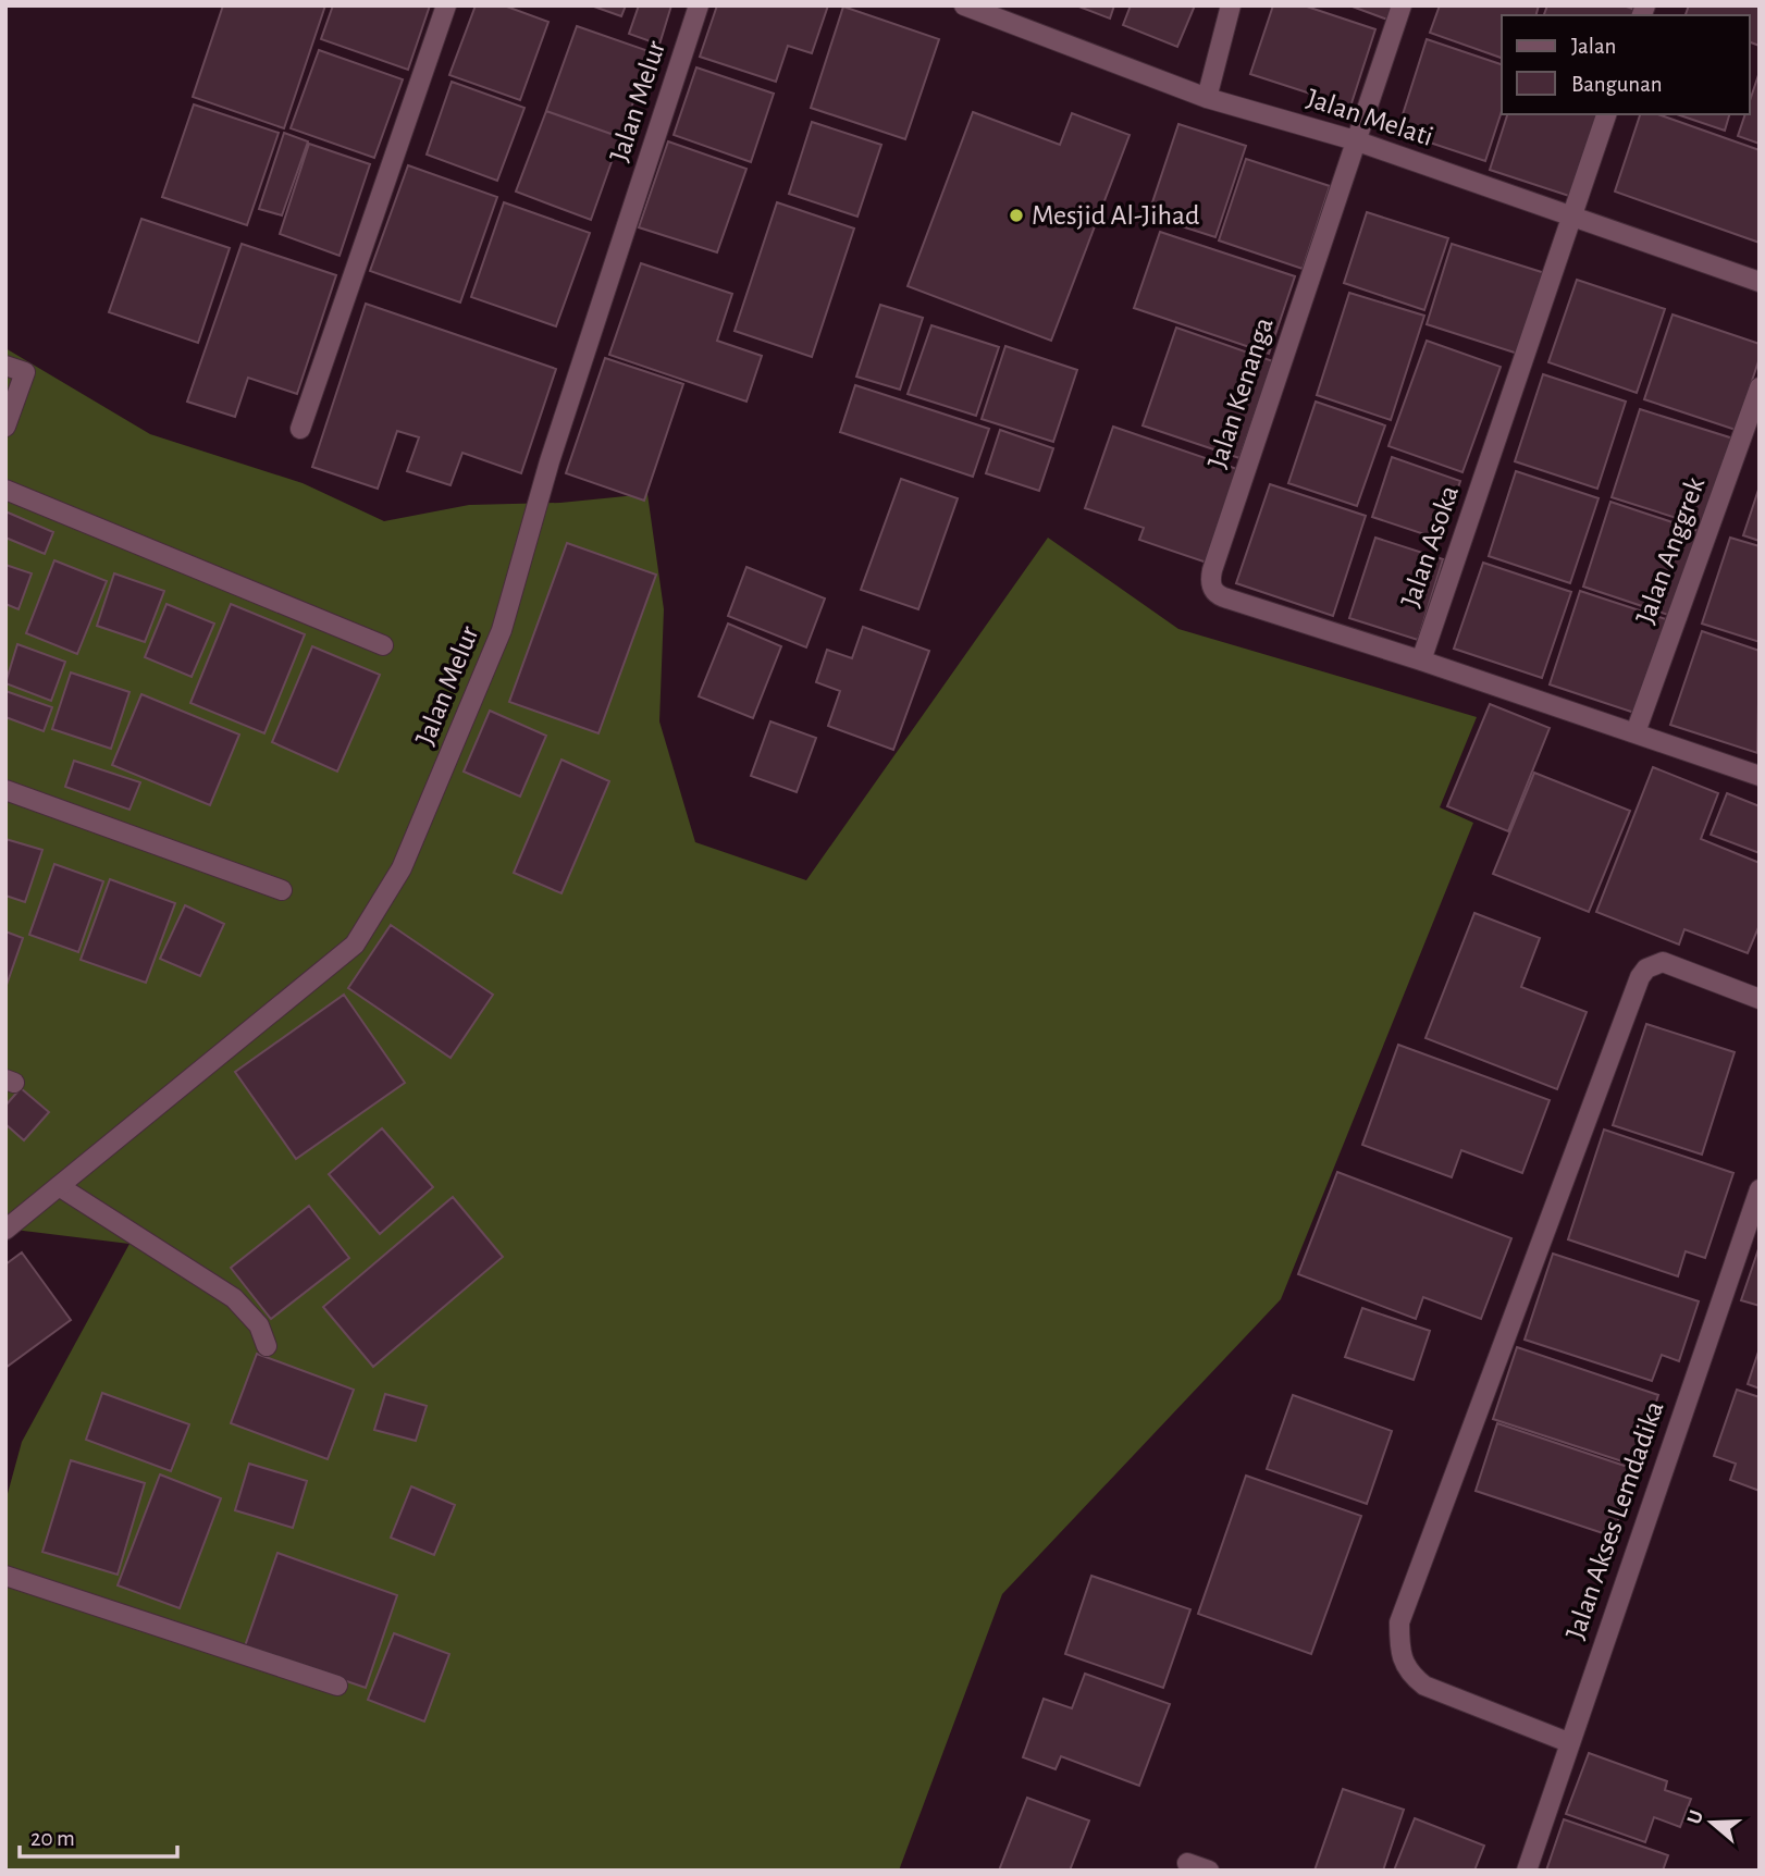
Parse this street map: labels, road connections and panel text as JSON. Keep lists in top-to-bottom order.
{
  "streets": {
    "street": [
      "Jalan Melur",
      "Jalan Melati",
      "Jalan Kenanga",
      "Jalan Asoka",
      "Jalan Anggrek",
      "Jalan Akses Lemdadika"
    ]
  },
  "crossings": [
    ["Jalan Melati", "Jalan Kenanga"],
    ["Jalan Melati", "Jalan Asoka"],
    ["Jalan Kenanga", "Jalan Asoka"]
  ],
  "places": ["Mesjid Al-Jihad"],
  "legend": ["Jalan", "Bangunan"],
  "scale_bar": "20 m",
  "north": "left"
}
